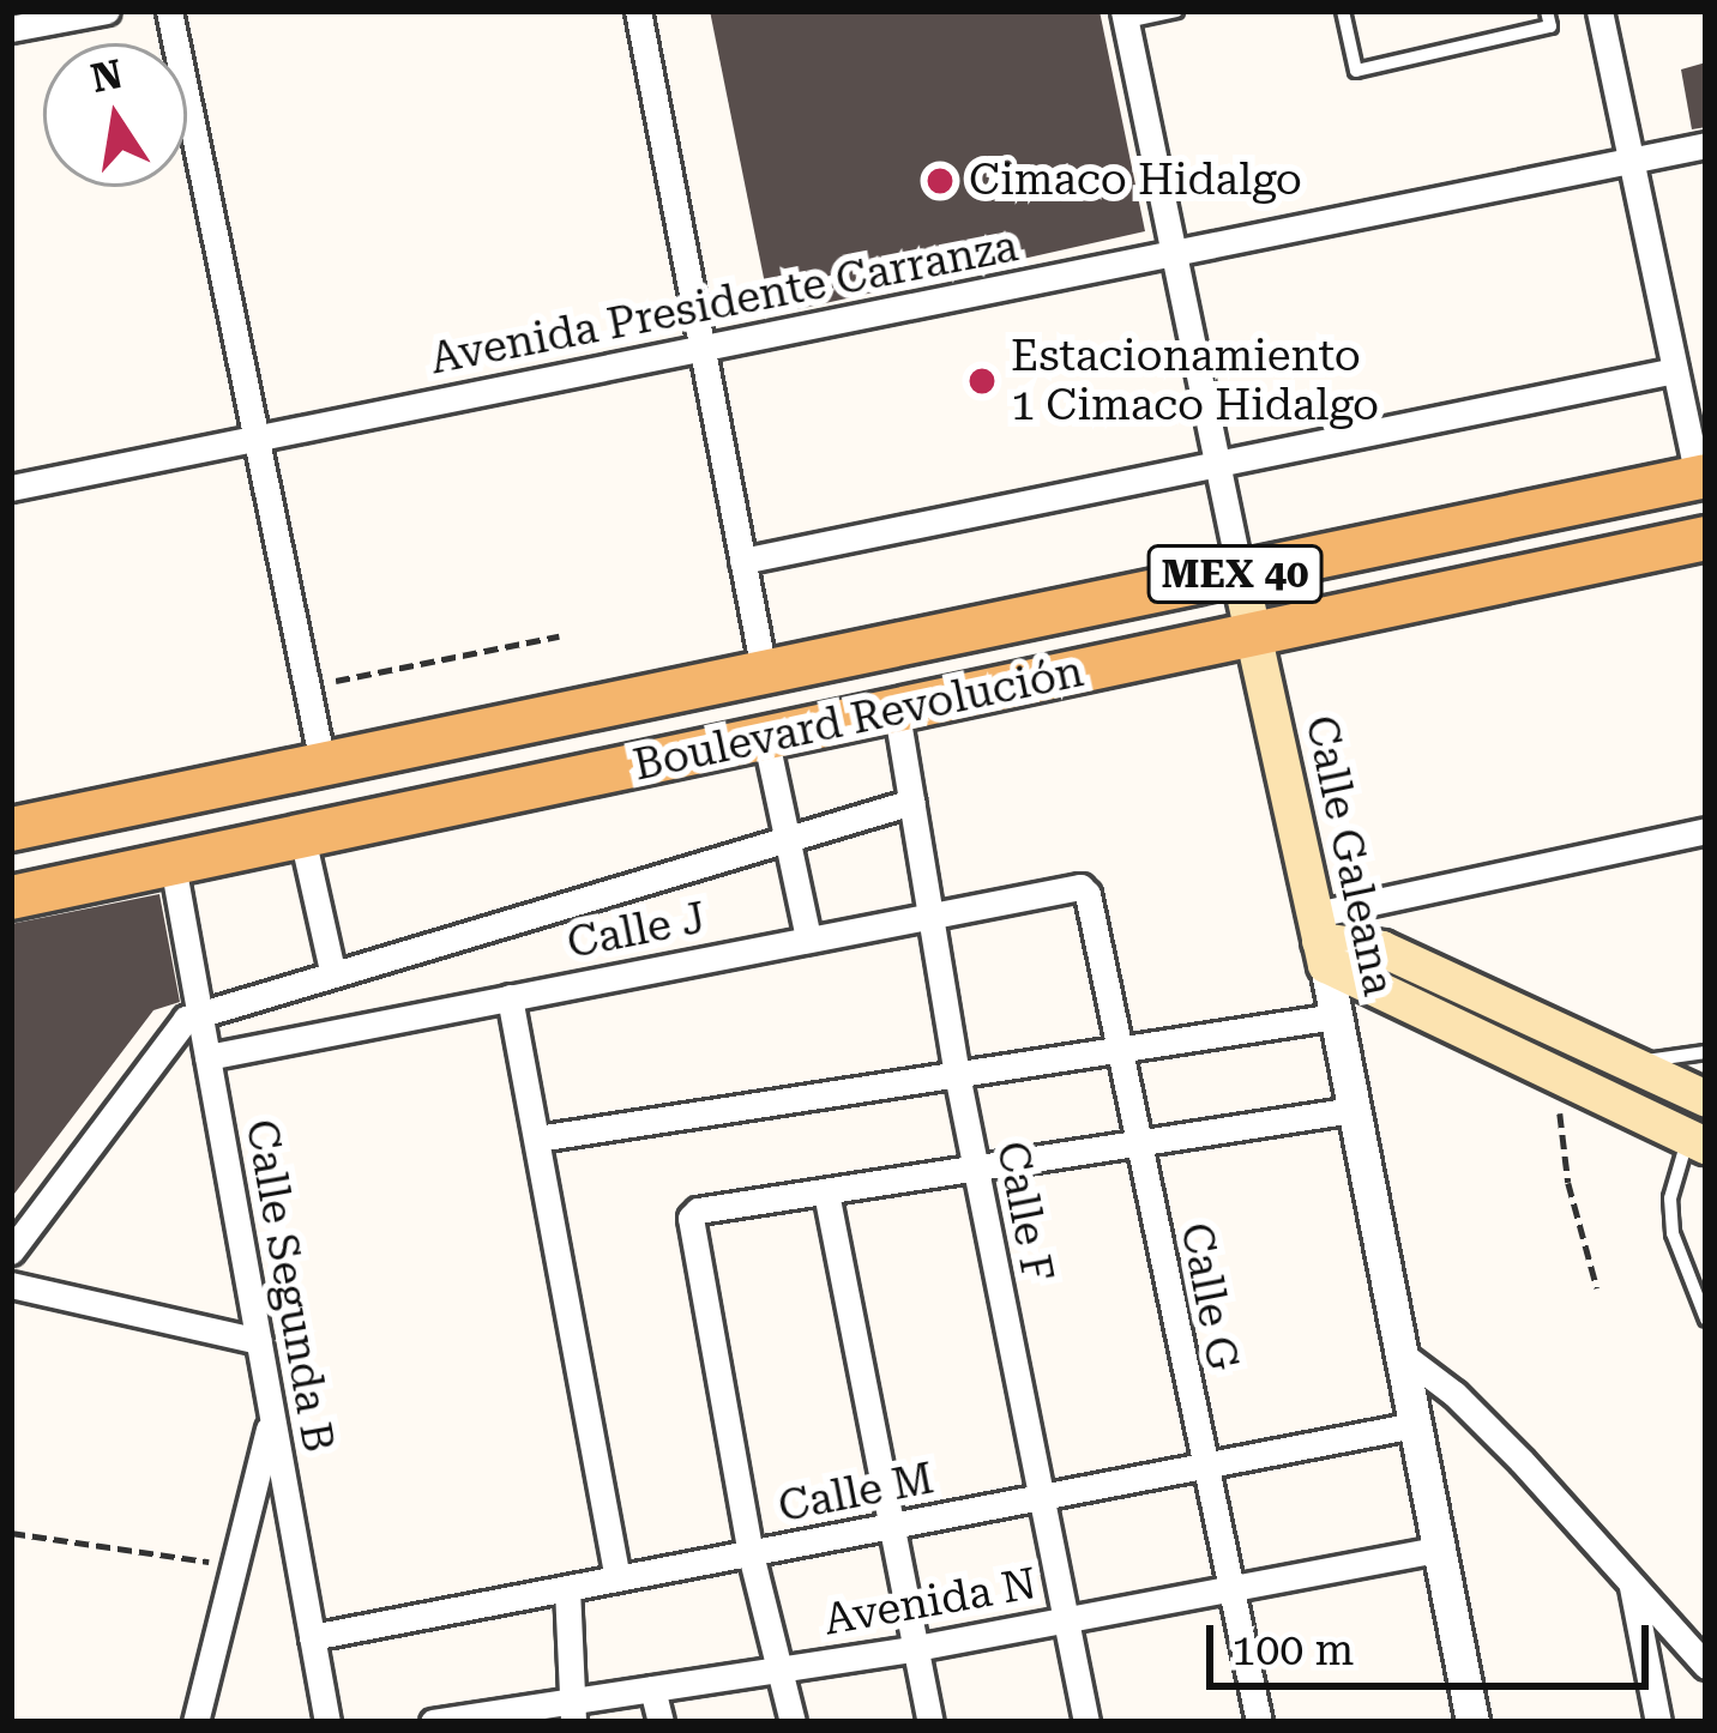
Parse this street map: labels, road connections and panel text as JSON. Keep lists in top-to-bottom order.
{
  "streets": {
    "main road": ["MEX 40", "Boulevard Revolución", "Calle Galeana"],
    "street": [
      "Avenida Presidente Carranza",
      "Calle J",
      "Calle F",
      "Calle Segunda B",
      "Calle G",
      "Calle M",
      "Avenida N"
    ]
  },
  "crossings": [
    ["Avenida Presidente Carranza", "Calle Galeana"],
    ["MEX 40", "Calle Galeana"],
    ["Boulevard Revolución", "Calle Galeana"],
    ["Boulevard Revolución", "Calle F"],
    ["Boulevard Revolución", "Calle Segunda B"],
    ["Calle Galeana", "Calle M"],
    ["Calle Galeana", "Avenida N"],
    ["Calle J", "Calle F"],
    ["Calle J", "Calle Segunda B"],
    ["Calle J", "Calle G"],
    ["Calle F", "Calle M"],
    ["Calle F", "Avenida N"],
    ["Calle Segunda B", "Calle M"],
    ["Calle G", "Calle M"],
    ["Calle G", "Avenida N"]
  ],
  "places": ["Cimaco Hidalgo", "Estacionamiento 1 Cimaco Hidalgo"],
  "scale_bar": "100 m",
  "north": "top"
}
